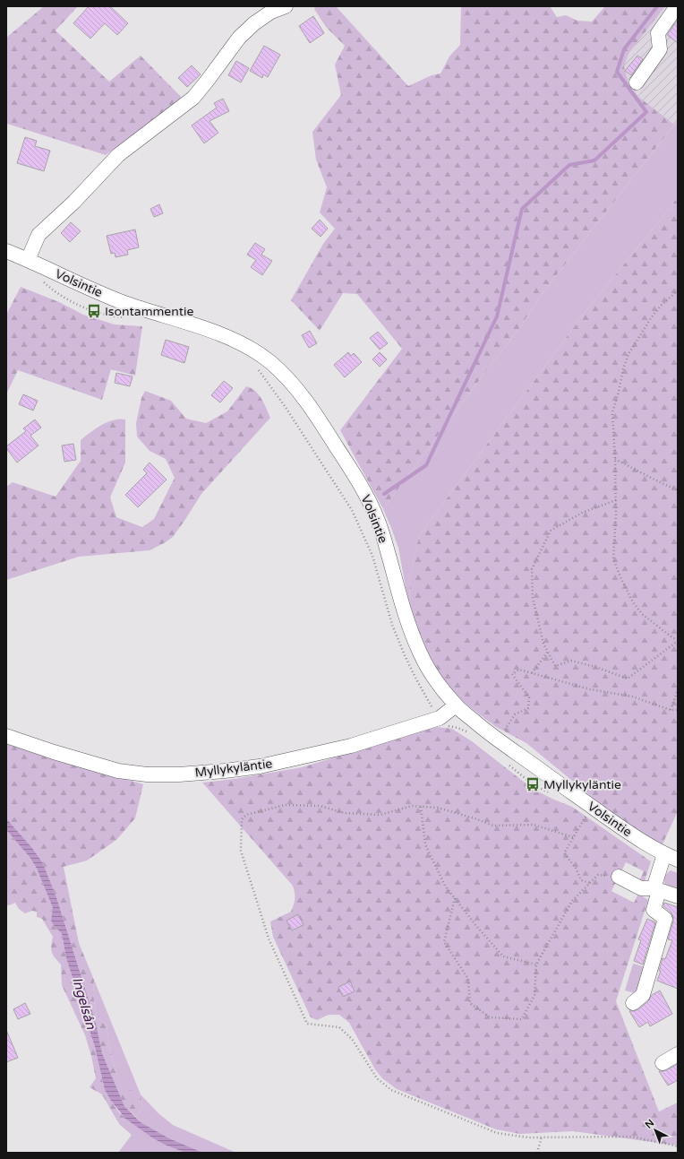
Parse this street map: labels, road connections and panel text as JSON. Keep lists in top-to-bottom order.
{
  "streets": {
    "street": ["Volsintie", "Myllykyläntie"]
  },
  "crossings": [
    ["Volsintie", "Myllykyläntie"]
  ],
  "water": ["Ingelsån"],
  "places": {
    "bus stop": ["Isontammentie", "Myllykyläntie"]
  },
  "north": "top left"
}
